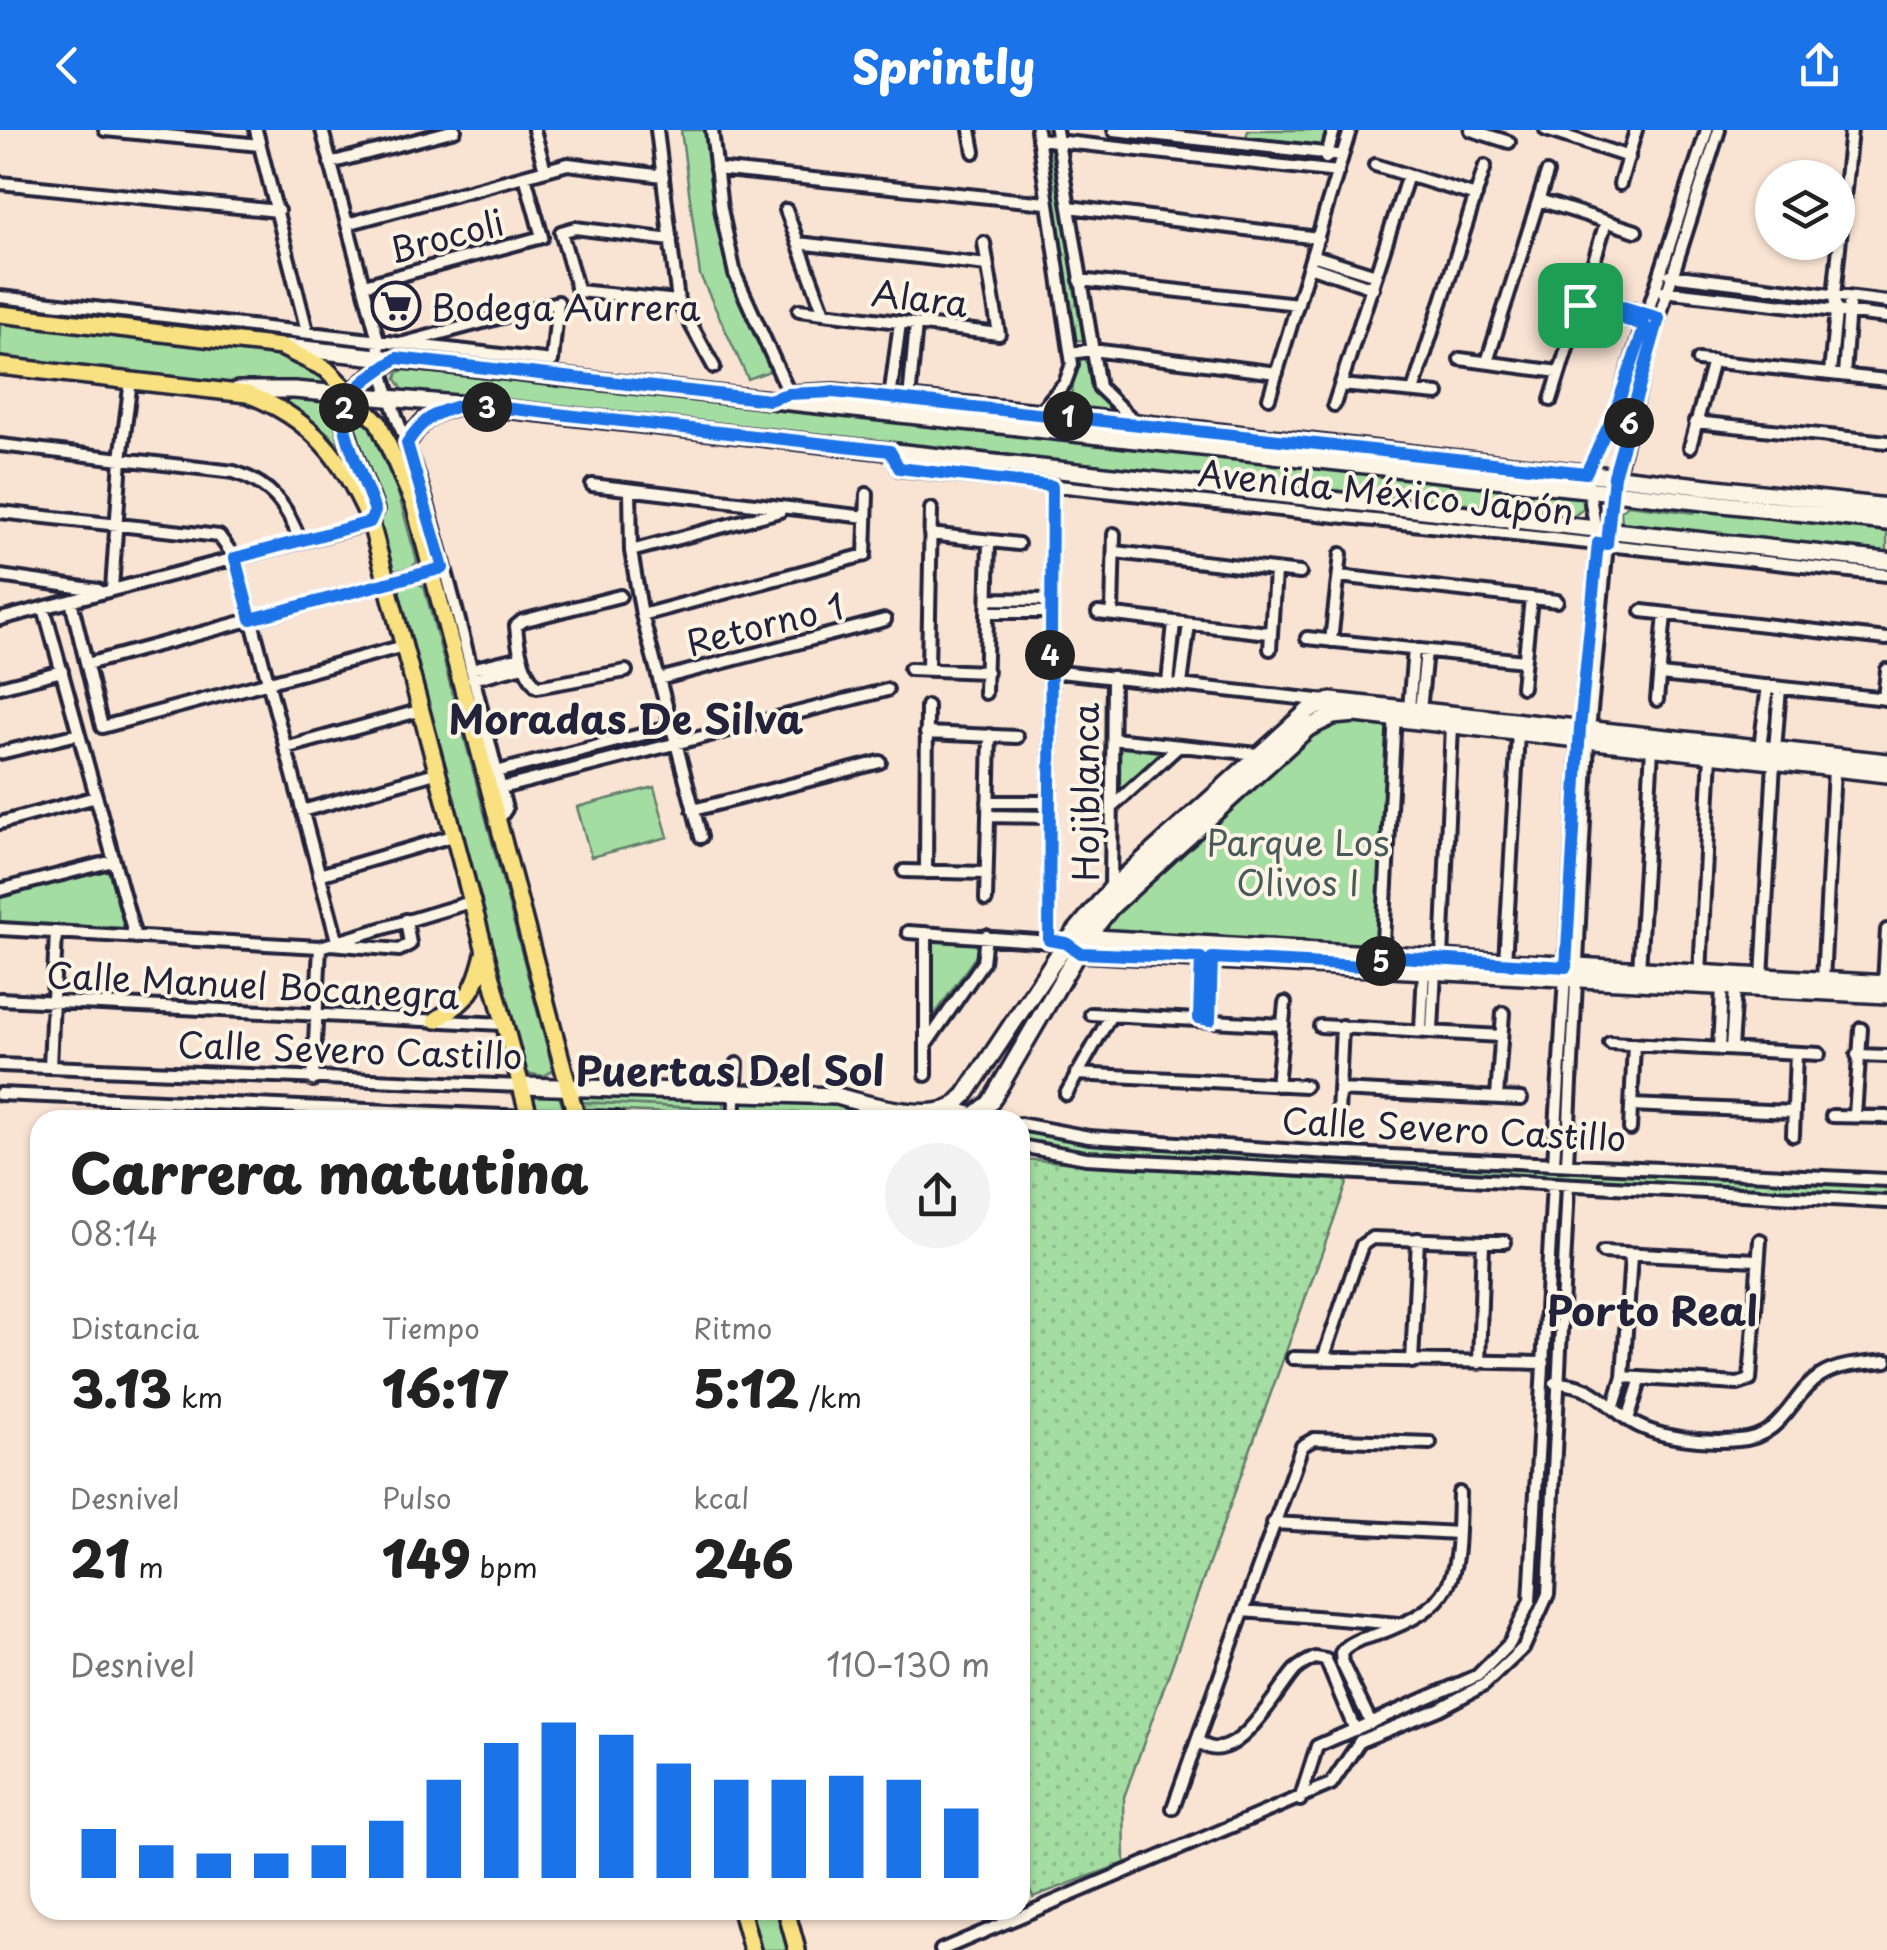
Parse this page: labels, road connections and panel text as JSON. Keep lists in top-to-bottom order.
{
  "streets": {
    "street": [
      "Brocoli",
      "Alara",
      "Avenida México Japón",
      "Retorno 1",
      "Hojiblanca",
      "Calle Manuel Bocanegra",
      "Calle Severo Castillo"
    ]
  },
  "districts": ["Moradas De Silva", "Puertas Del Sol", "Porto Real"],
  "parks": ["Parque Los Olivos I"],
  "places": {
    "supermarket": ["Bodega Aurrera"]
  },
  "page": {
    "header": "Sprintly",
    "pins": [
      "3",
      "2",
      "1",
      "6",
      "4",
      "5"
    ],
    "heading": ["Carrera matutina", "08:14"],
    "stats": [
      ["Distancia", "3.13 km"],
      ["Tiempo", "16:17"],
      ["Ritmo", "5:12 /km"],
      ["Desnivel", "21 m"],
      ["Pulso", "149 bpm"],
      ["kcal", "246"]
    ],
    "chart": ["Desnivel", "110–130 m"]
  }
}
